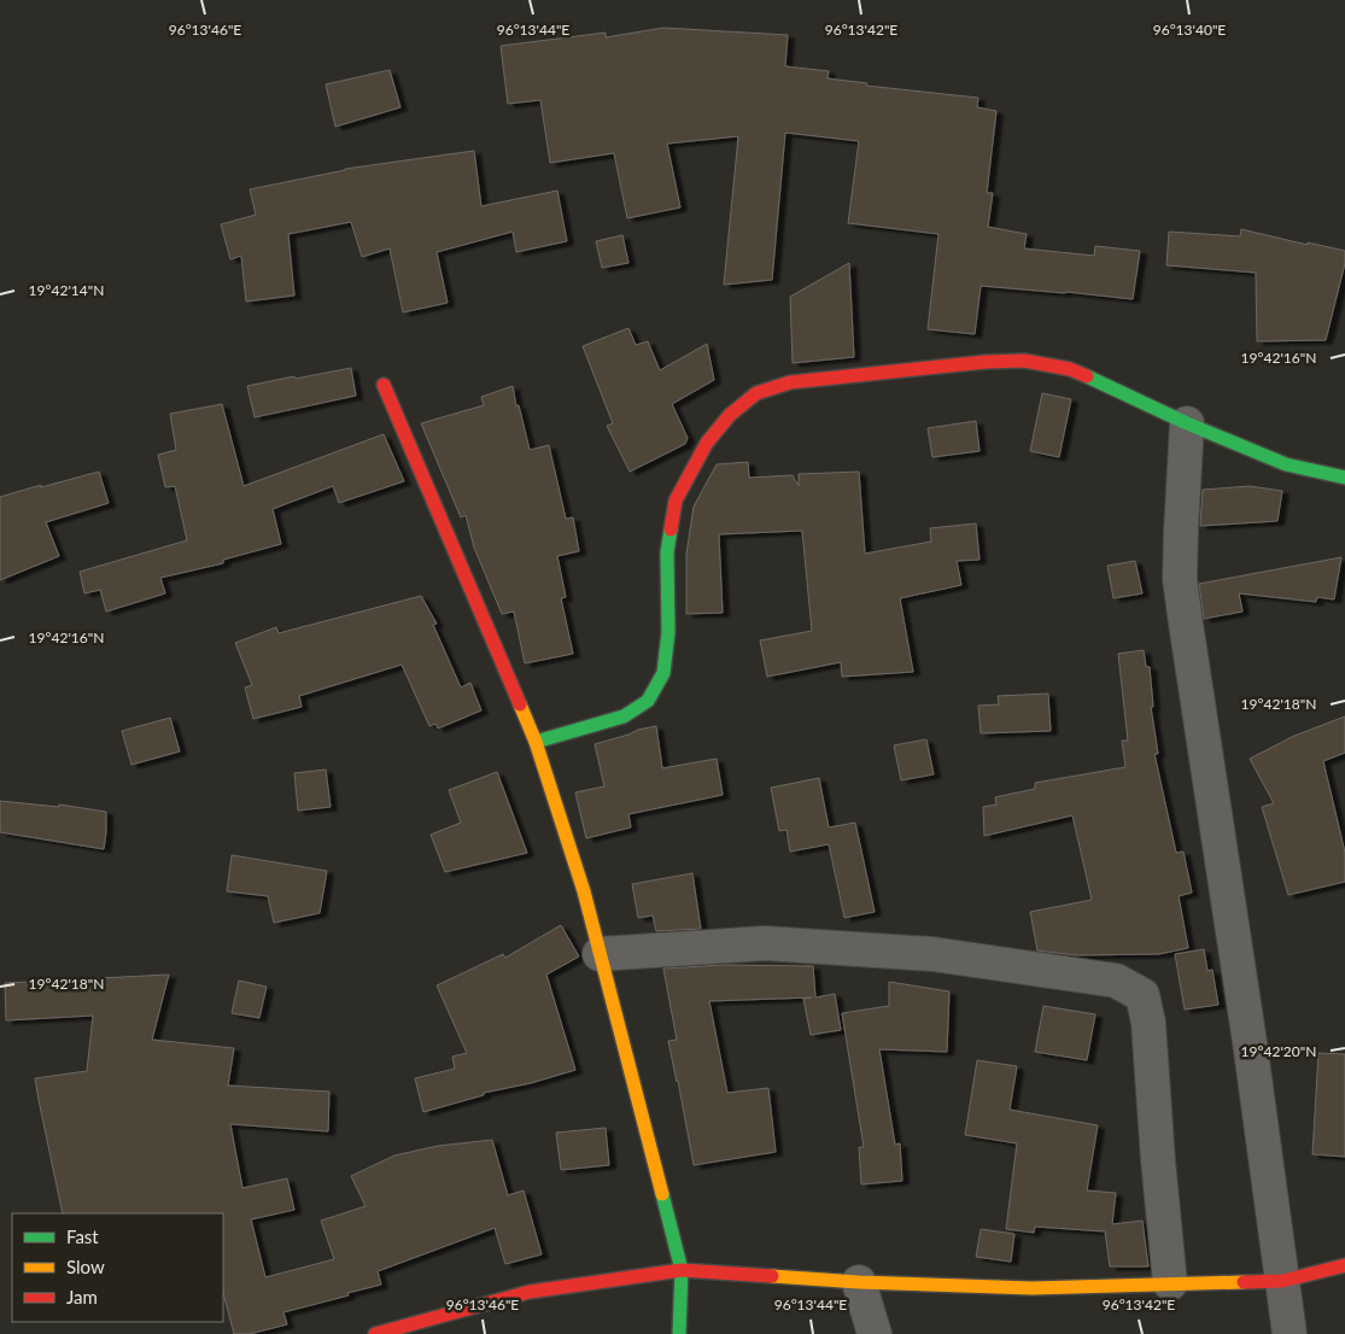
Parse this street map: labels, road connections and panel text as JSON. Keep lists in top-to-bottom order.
{
  "legend": ["Fast", "Slow", "Jam"],
  "coordinates": [
    "96°13'46\"E",
    "96°13'44\"E",
    "96°13'42\"E",
    "96°13'40\"E",
    "19°42'14\"N",
    "19°42'16\"N",
    "19°42'18\"N",
    "19°42'20\"N"
  ]
}
